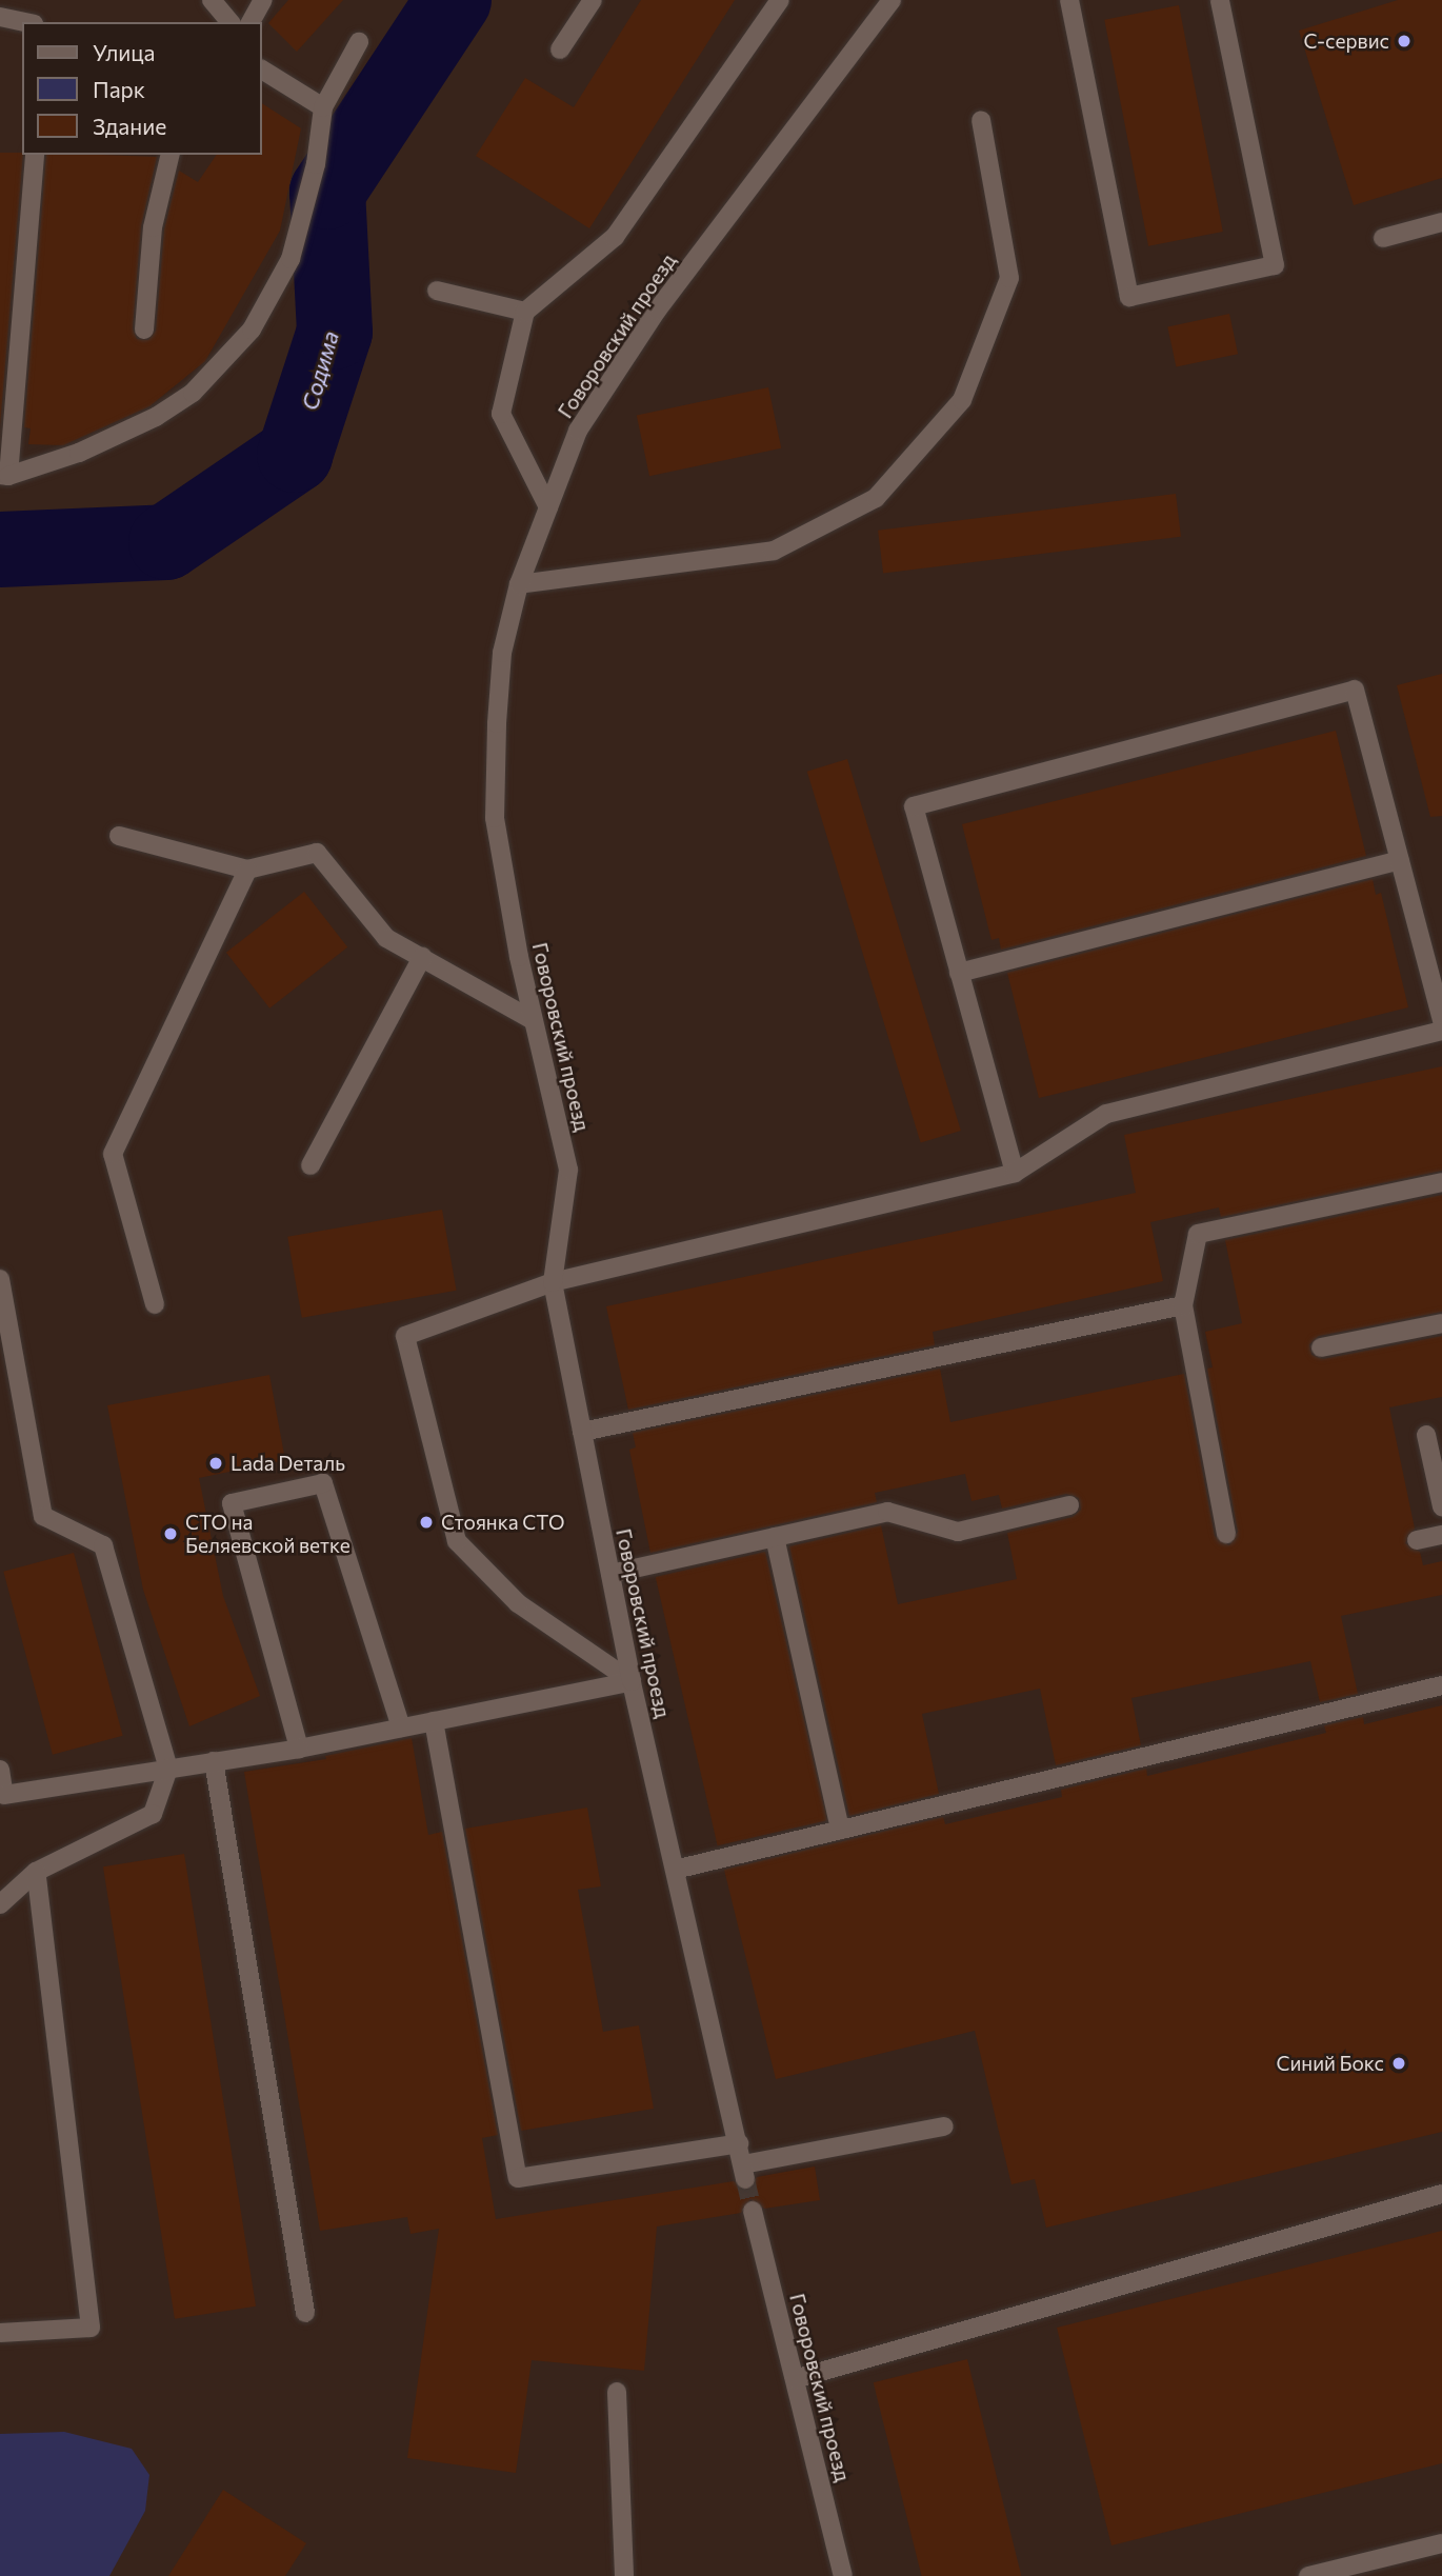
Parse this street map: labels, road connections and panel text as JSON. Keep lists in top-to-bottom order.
{
  "streets": {
    "street": ["Говоровский проезд"]
  },
  "water": ["Содима"],
  "places": [
    "С-сервис",
    "Lada Dеталь",
    "Стоянка СТО",
    "СТО на Беляевской ветке",
    "Синий Бокс"
  ],
  "legend": ["Улица", "Парк", "Здание"]
}
